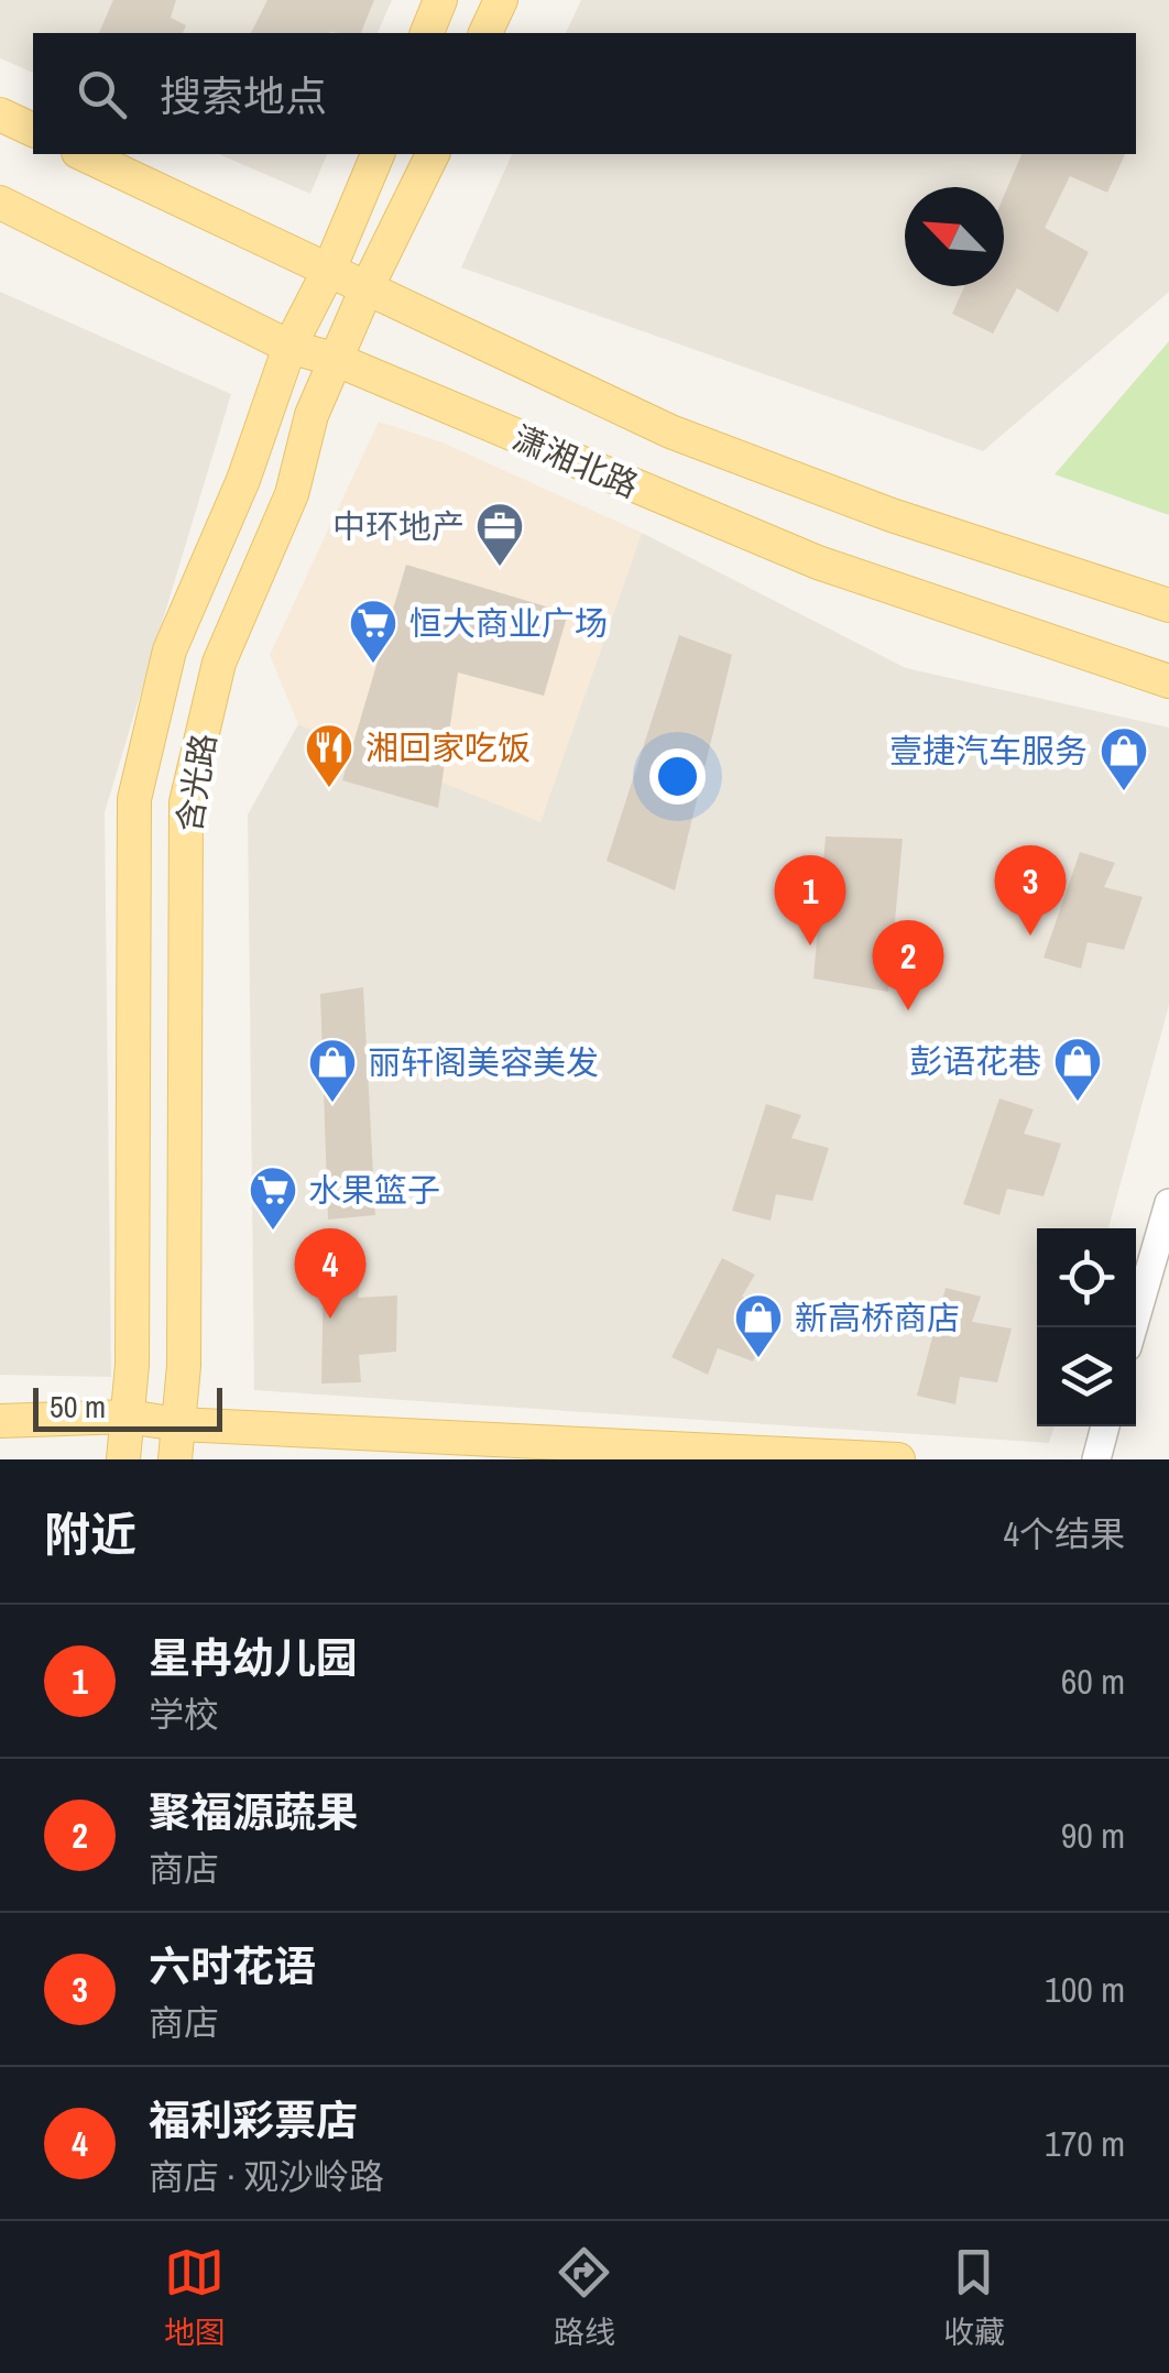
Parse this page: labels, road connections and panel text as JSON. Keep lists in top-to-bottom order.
{
  "streets": {
    "main road": ["潇湘北路", "含光路"]
  },
  "crossings": [
    ["潇湘北路", "含光路"]
  ],
  "places": {
    "office": ["中环地产"],
    "supermarket": ["恒大商业广场", "水果篮子"],
    "restaurant": ["湘回家吃饭"],
    "shop": [
      "壹捷汽车服务",
      "彭语花巷",
      "丽轩阁美容美发",
      "新高桥商店"
    ]
  },
  "scale_bar": "50 m",
  "north": "top left",
  "page": {
    "search": "搜索地点",
    "pins": [
      "3",
      "1",
      "2",
      "4"
    ],
    "scale": "50 m",
    "heading": ["附近", "4个结果"],
    "list": [
      {
        "mark": "1",
        "name": "星冉幼儿园",
        "note": "学校",
        "value": "60 m"
      },
      {
        "mark": "2",
        "name": "聚福源蔬果",
        "note": "商店",
        "value": "90 m"
      },
      {
        "mark": "3",
        "name": "六时花语",
        "note": "商店",
        "value": "100 m"
      },
      {
        "mark": "4",
        "name": "福利彩票店",
        "note": "商店 · 观沙岭路",
        "value": "170 m"
      }
    ],
    "nav": ["地图", "路线", "收藏"]
  }
}
